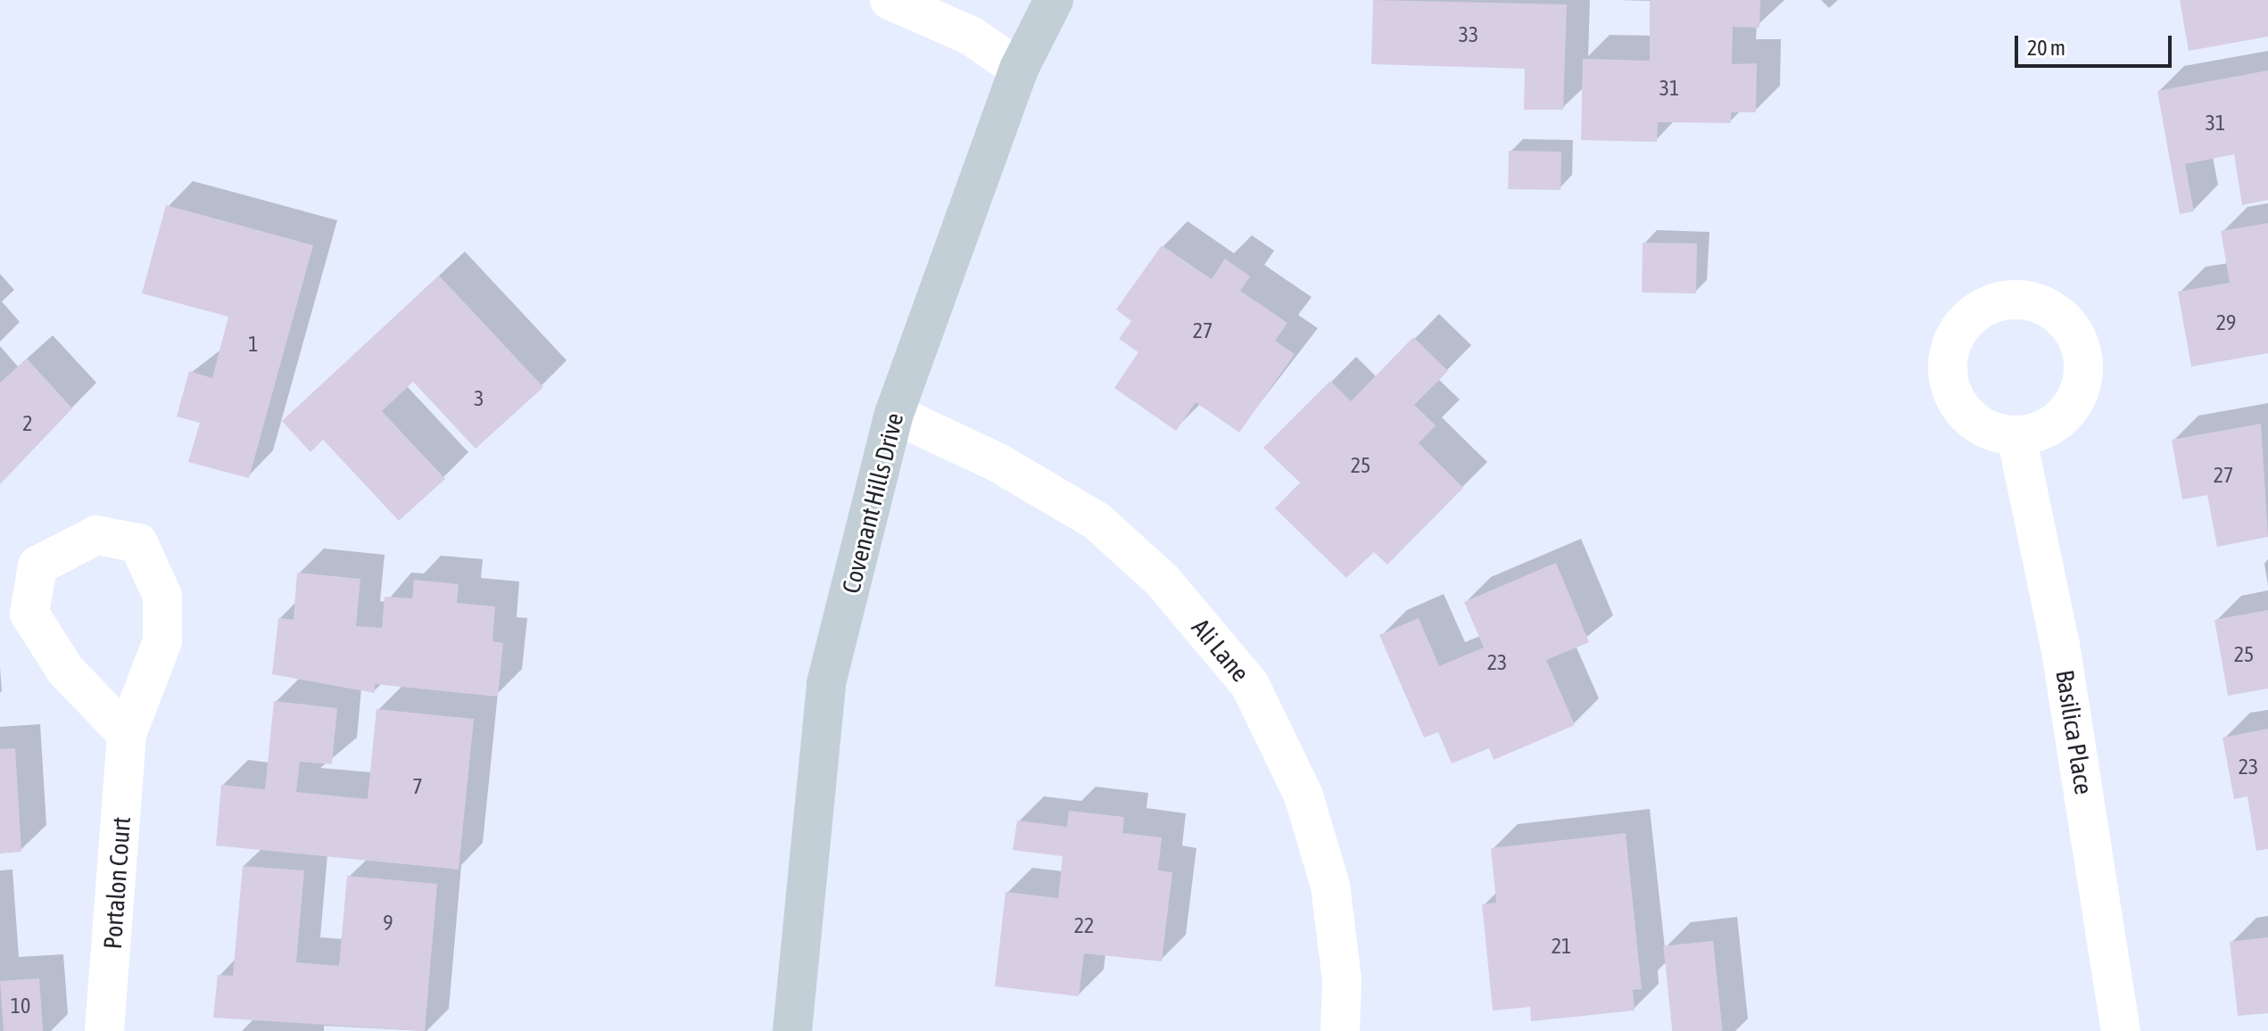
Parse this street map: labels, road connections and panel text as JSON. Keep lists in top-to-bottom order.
{
  "streets": {
    "street": [
      "Covenant Hills Drive",
      "Ali Lane",
      "Basilica Place",
      "Portalon Court"
    ]
  },
  "crossings": [
    ["Covenant Hills Drive", "Ali Lane"]
  ],
  "house_numbers": [
    "33",
    "31",
    "31",
    "29",
    "27",
    "1",
    "3",
    "2",
    "25",
    "27",
    "25",
    "23",
    "23",
    "7",
    "9",
    "22",
    "21",
    "10"
  ],
  "scale_bar": "20 m"
}
